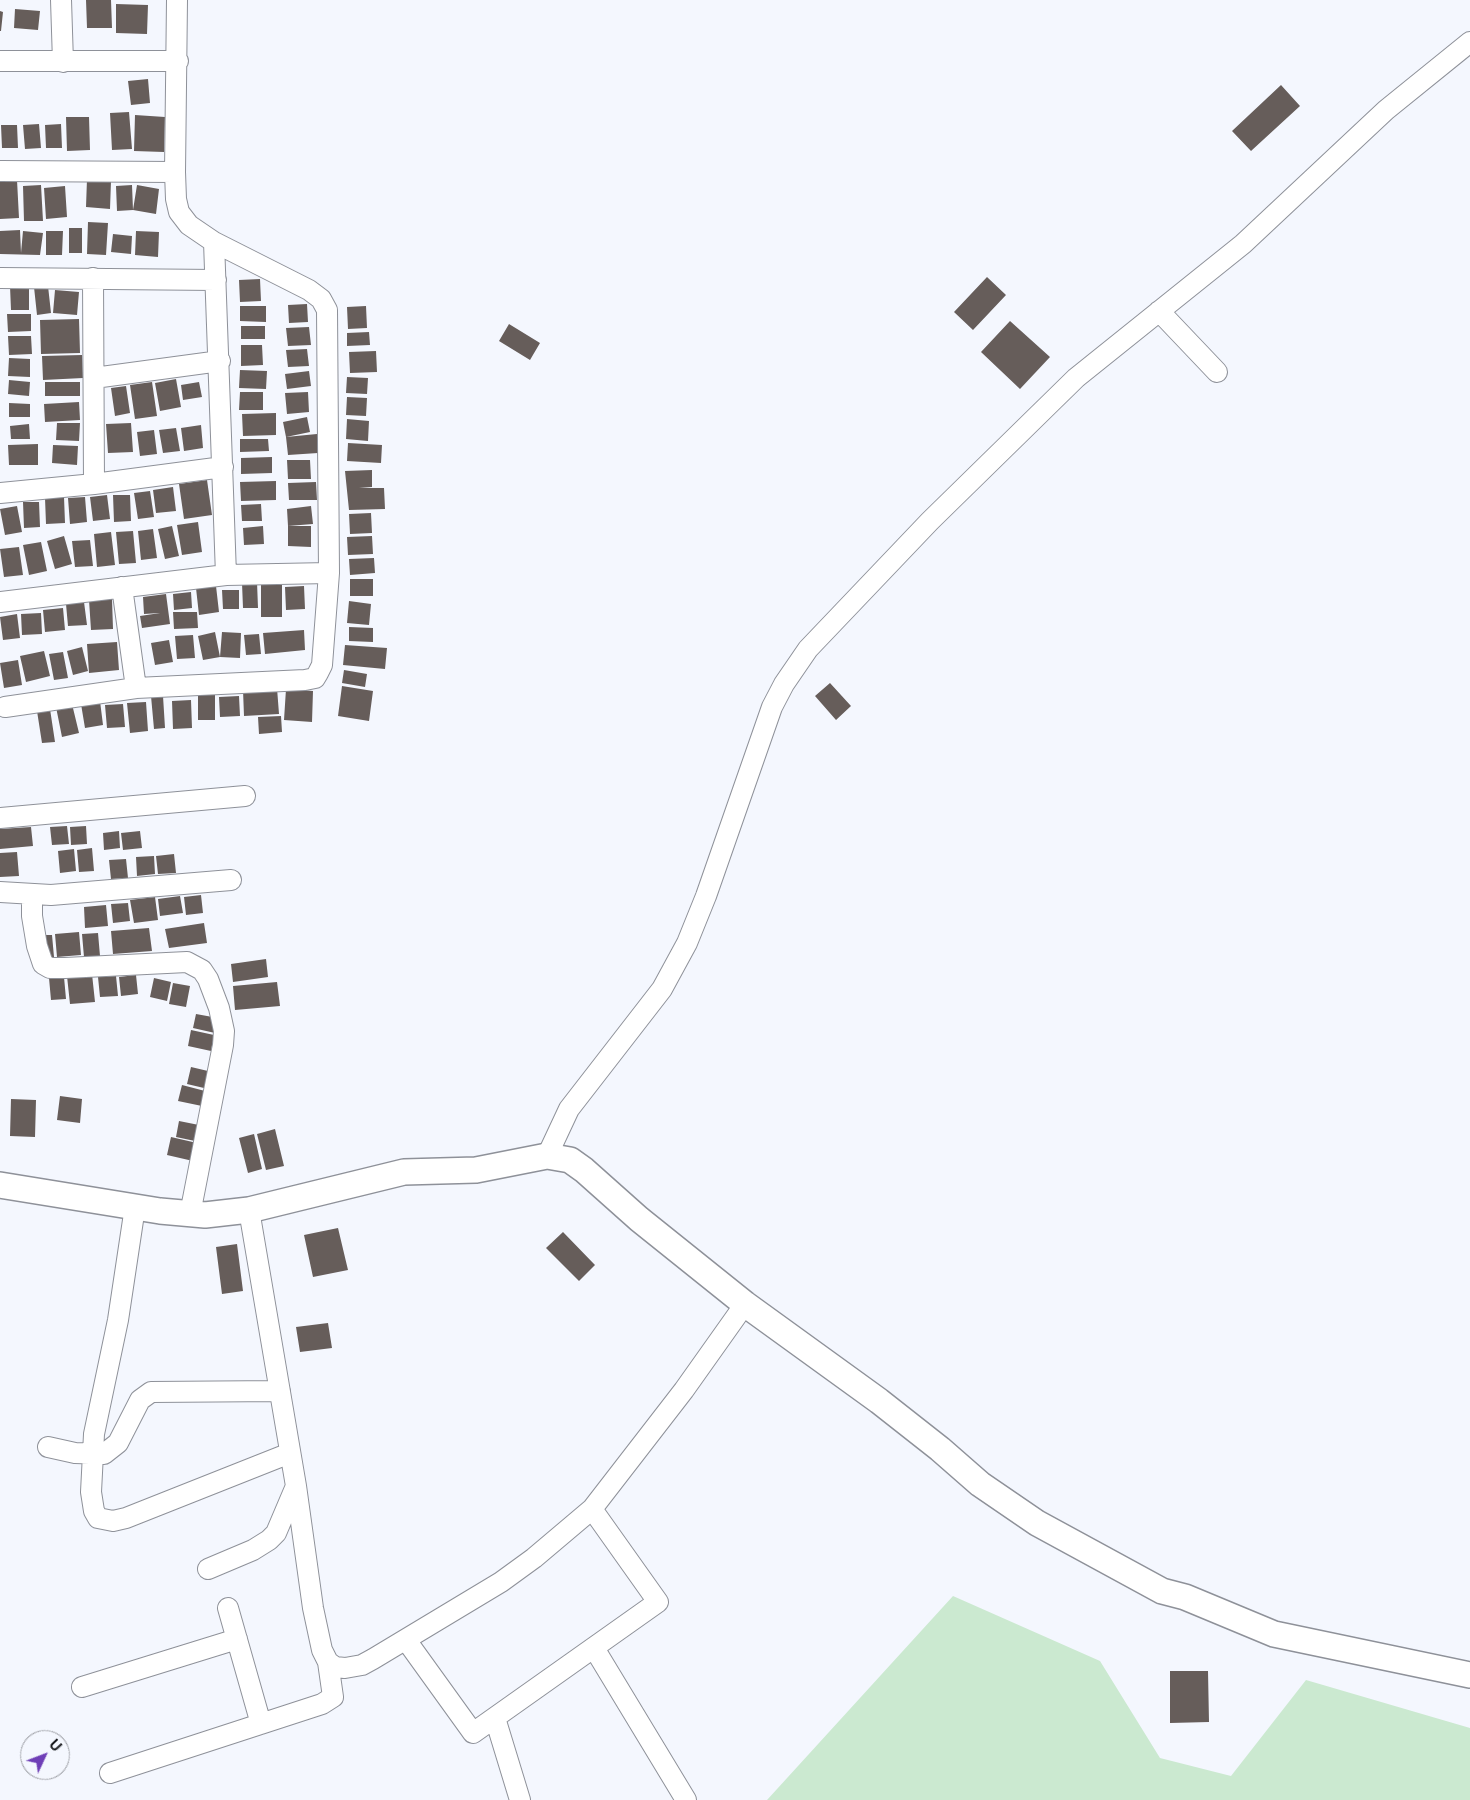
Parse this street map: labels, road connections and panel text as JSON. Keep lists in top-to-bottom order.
{
  "north": "top right"
}
